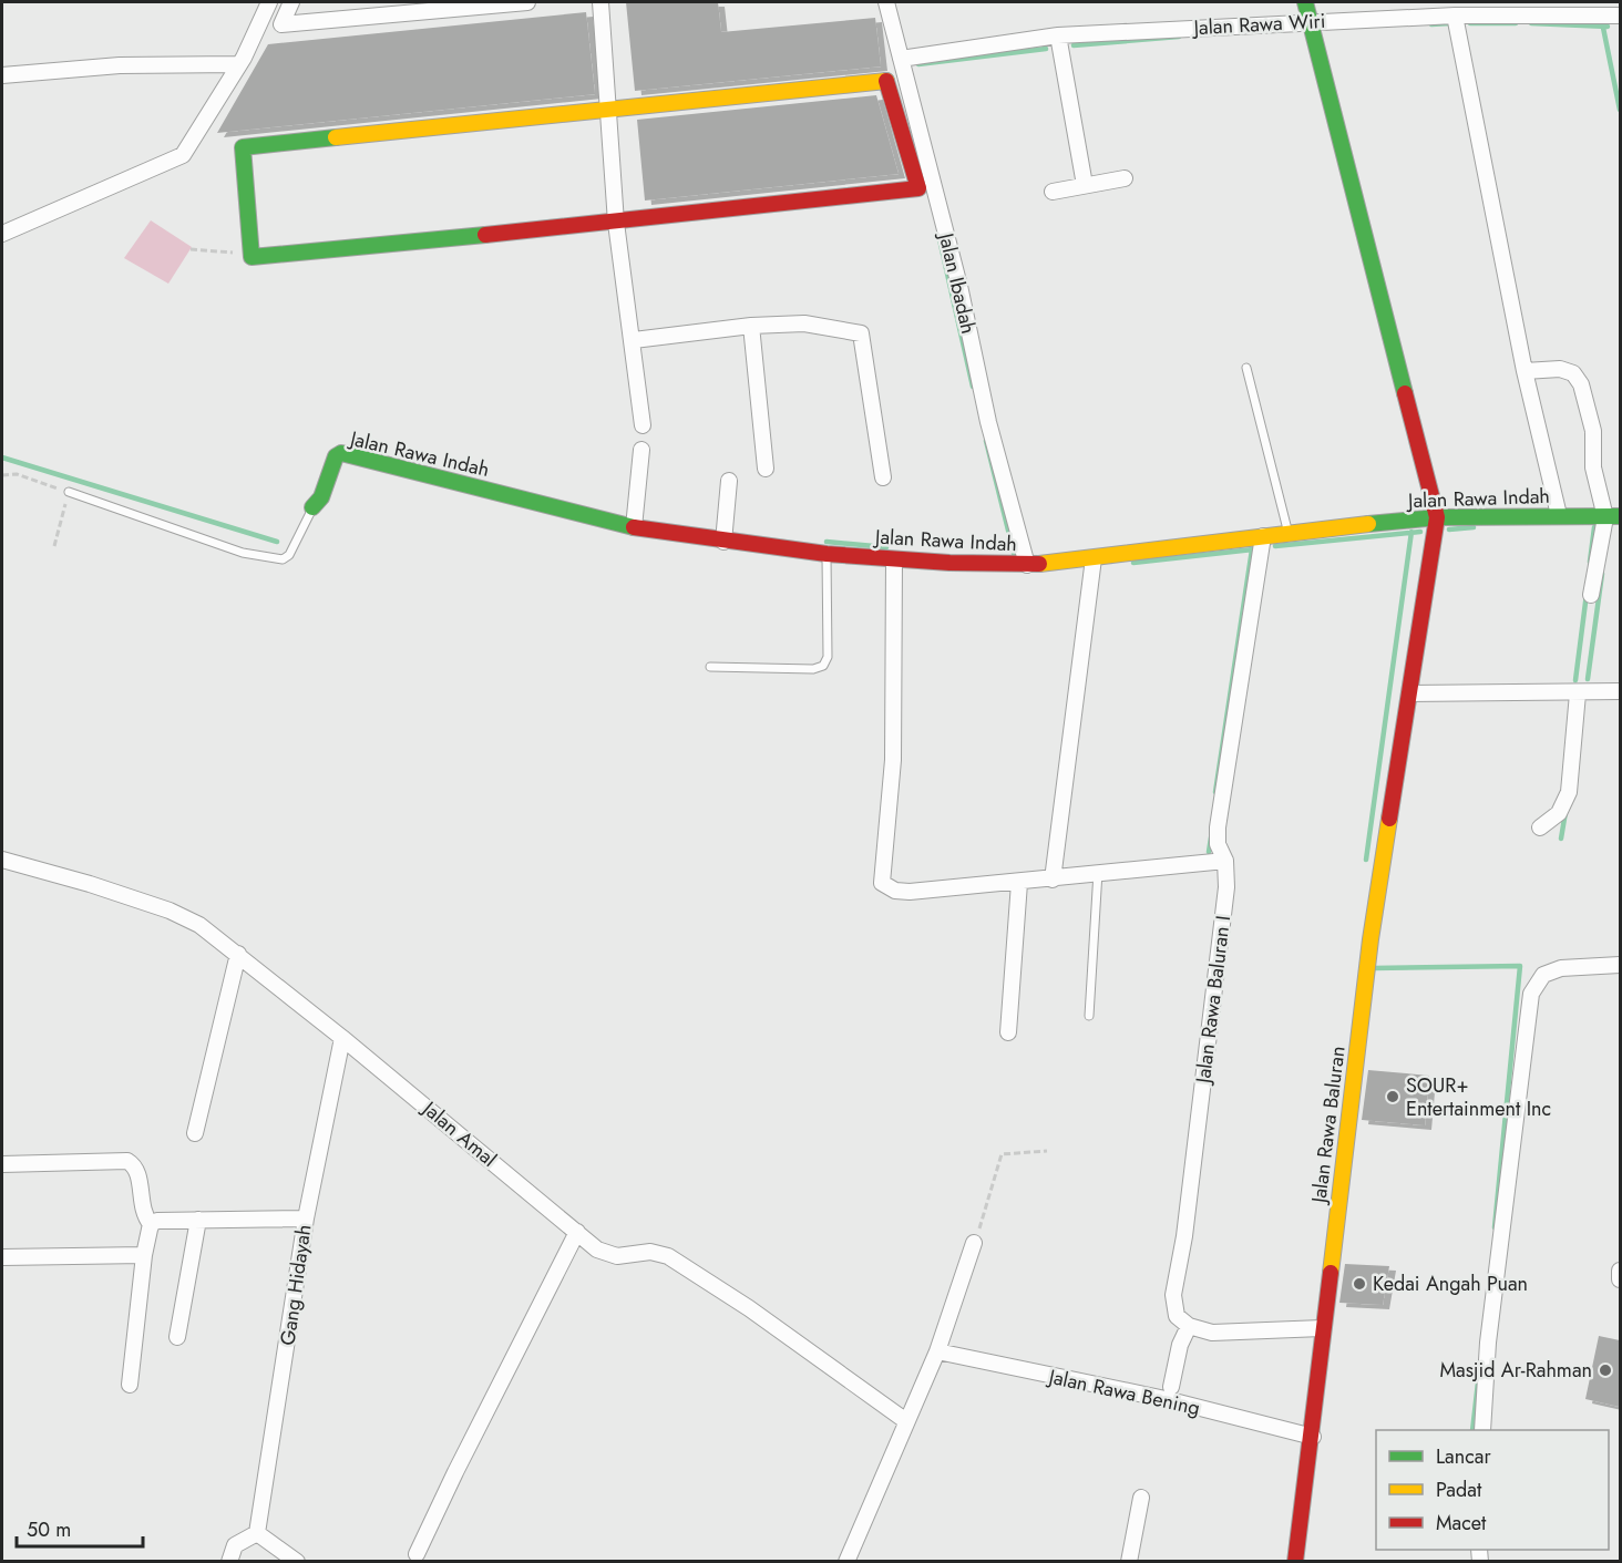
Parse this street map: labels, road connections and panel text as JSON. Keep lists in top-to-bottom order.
{
  "streets": {
    "street": [
      "Jalan Rawa Wiri",
      "Jalan Ibadah",
      "Jalan Rawa Indah",
      "Jalan Rawa Baluran I",
      "Jalan Rawa Baluran",
      "Jalan Amal",
      "Gang Hidayah",
      "Jalan Rawa Bening"
    ]
  },
  "crossings": [
    ["Jalan Rawa Wiri", "Jalan Ibadah"],
    ["Jalan Ibadah", "Jalan Rawa Indah"],
    ["Jalan Rawa Indah", "Jalan Rawa Baluran I"],
    ["Jalan Rawa Indah", "Jalan Rawa Baluran"],
    ["Jalan Rawa Baluran", "Jalan Rawa Bening"],
    ["Jalan Amal", "Gang Hidayah"]
  ],
  "places": ["SOUR+ Entertainment Inc", "Kedai Angah Puan", "Masjid Ar-Rahman"],
  "legend": ["Lancar", "Padat", "Macet"],
  "scale_bar": "50 m"
}
